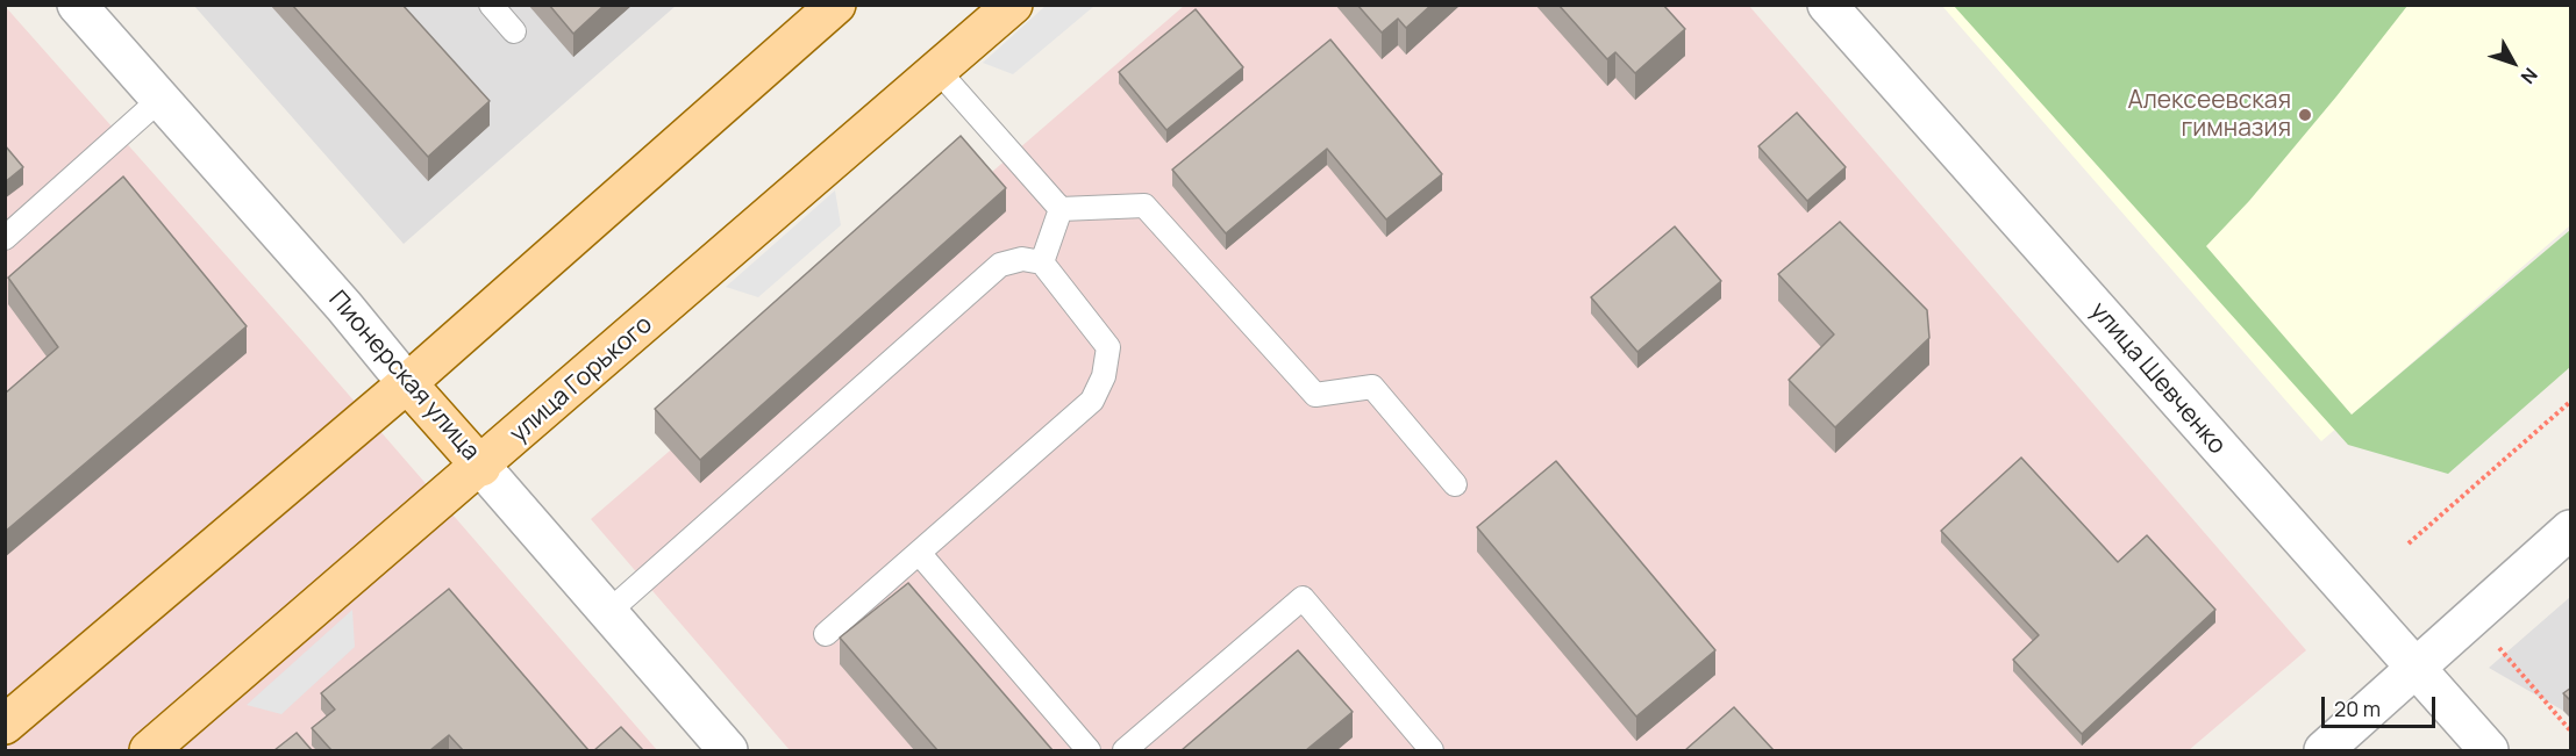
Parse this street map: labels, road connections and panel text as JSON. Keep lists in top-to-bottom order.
{
  "streets": {
    "main road": ["Пионерская улица", "улица Горького"],
    "street": ["улица Шевченко"]
  },
  "crossings": [
    ["Пионерская улица", "улица Горького"]
  ],
  "places": ["Алексеевская гимназия"],
  "scale_bar": "20 m",
  "north": "bottom right"
}
